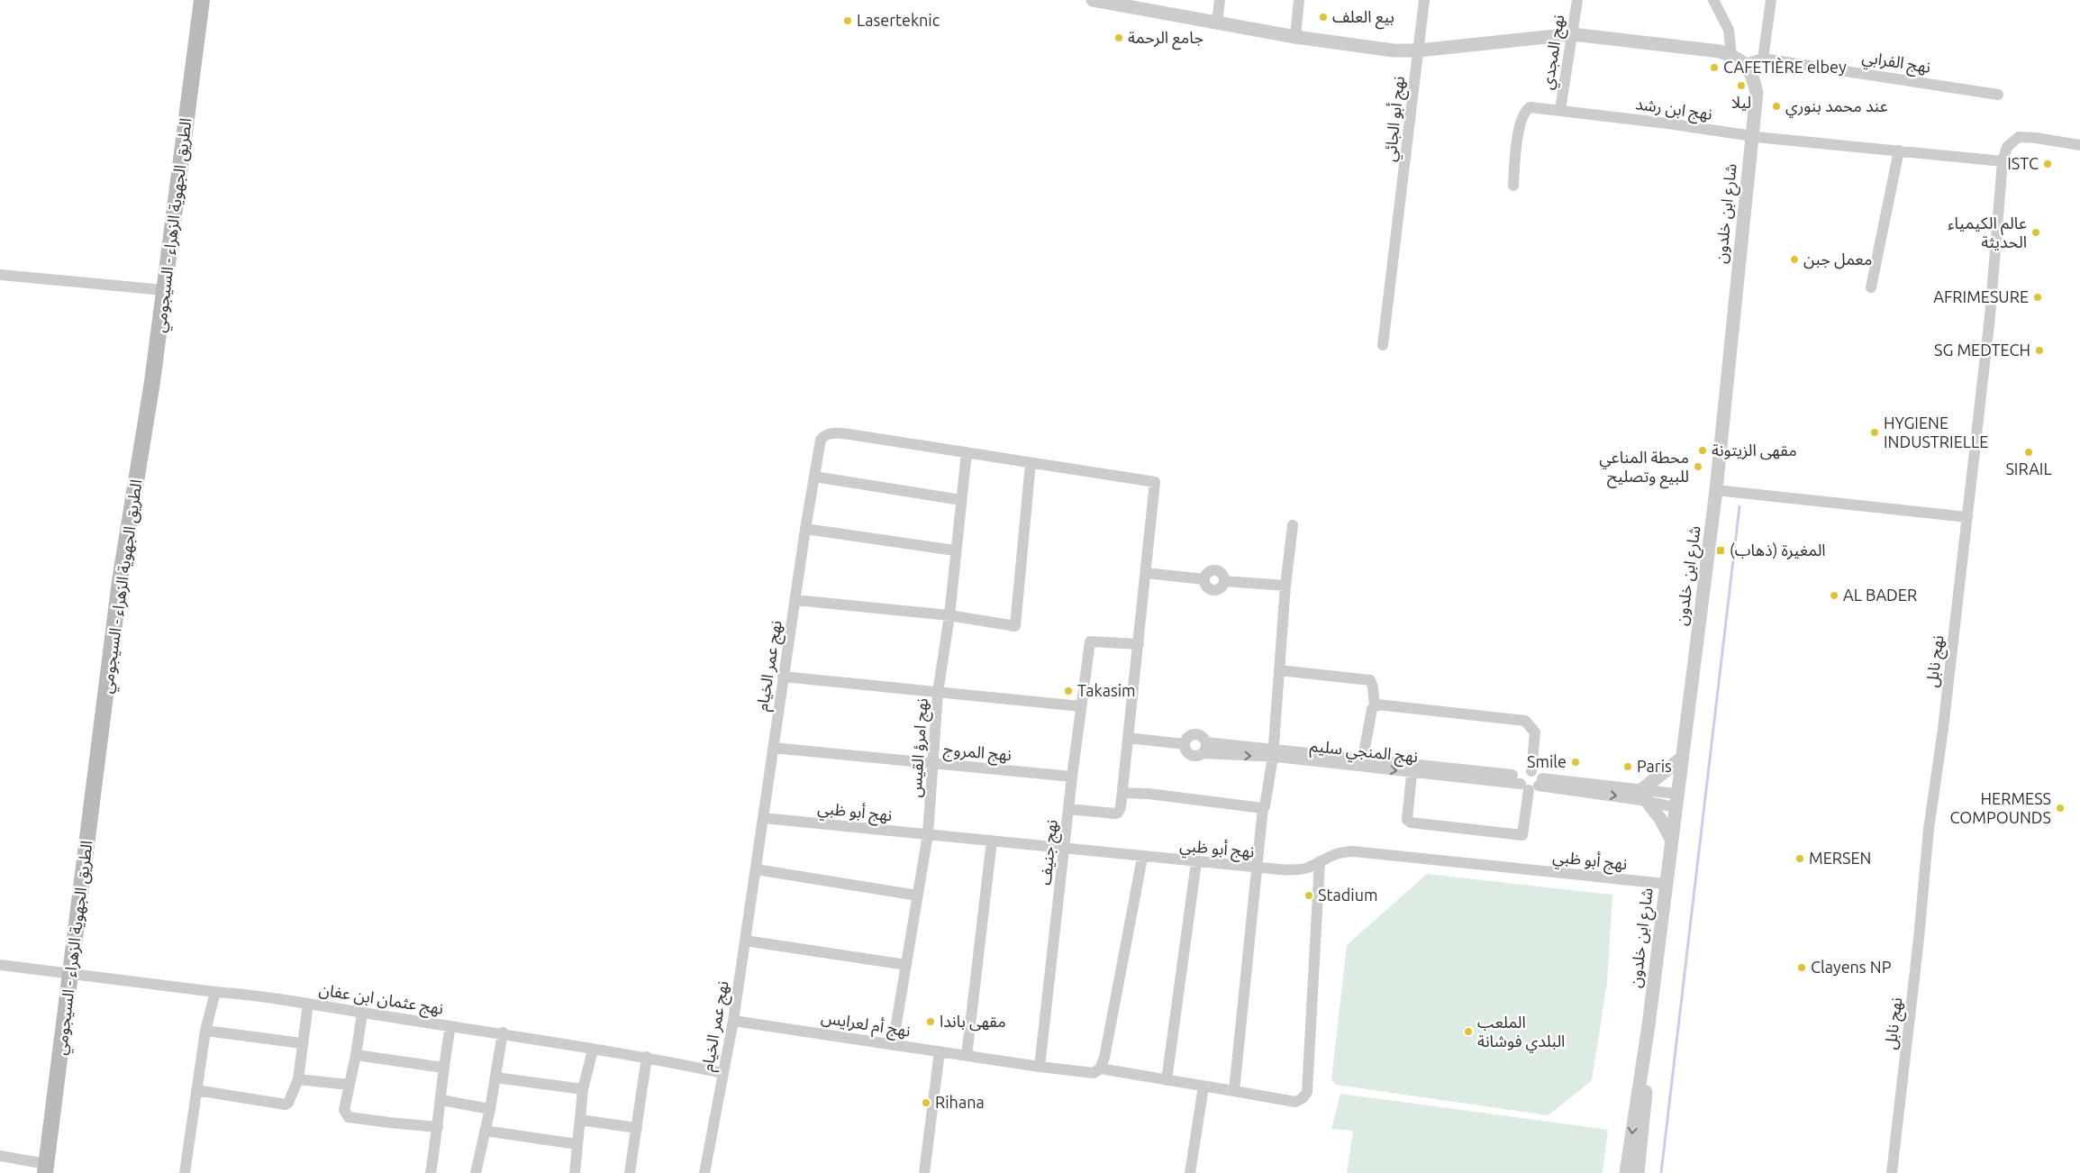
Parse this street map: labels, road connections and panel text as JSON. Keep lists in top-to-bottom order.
{
  "streets": {
    "main road": ["الطريق الجهوية الزهراء - السيجومي"],
    "street": [
      "نهج المجدي",
      "نهج الفرابي",
      "نهج ابن رشد",
      "نهج أبو الجائي",
      "شارع ابن خلدون",
      "نهج نابل",
      "نهج عمر الخيام",
      "نهج امرؤ القيس",
      "نهج المنجي سليم",
      "نهج المروج",
      "نهج أبو ظبي",
      "نهج جنيف",
      "نهج عثمان ابن عفان",
      "نهج أم لعرايس"
    ]
  },
  "crossings": [
    ["نهج المجدي", "نهج ابن رشد"],
    ["نهج ابن رشد", "شارع ابن خلدون"],
    ["نهج ابن رشد", "نهج نابل"],
    ["شارع ابن خلدون", "نهج المنجي سليم"],
    ["شارع ابن خلدون", "نهج أبو ظبي"],
    ["الطريق الجهوية الزهراء - السيجومي", "نهج عثمان ابن عفان"],
    ["نهج عمر الخيام", "نهج امرؤ القيس"],
    ["نهج عمر الخيام", "نهج المروج"],
    ["نهج عمر الخيام", "نهج أبو ظبي"],
    ["نهج عمر الخيام", "نهج عثمان ابن عفان"],
    ["نهج عمر الخيام", "نهج أم لعرايس"],
    ["نهج امرؤ القيس", "نهج المروج"],
    ["نهج امرؤ القيس", "نهج أبو ظبي"],
    ["نهج امرؤ القيس", "نهج أم لعرايس"],
    ["نهج المروج", "نهج جنيف"],
    ["نهج أبو ظبي", "نهج جنيف"],
    ["نهج أبو ظبي", "نهج أم لعرايس"],
    ["نهج جنيف", "نهج أم لعرايس"]
  ],
  "places": {
    "other": [
      "بيع العلف",
      "Laserteknic",
      "جامع الرحمة",
      "CAFETIÈRE elbey",
      "ليلا",
      "عند محمد بنوري",
      "ISTC",
      "عالم الكيمياء الحديثة",
      "معمل جبن",
      "AFRIMESURE",
      "SG MEDTECH",
      "HYGIENE INDUSTRIELLE",
      "مقهى الزيتونة",
      "SIRAIL",
      "محطة المناعي للبيع وتصليح",
      "AL BADER",
      "Takasim",
      "Smile",
      "Paris",
      "HERMESS COMPOUNDS",
      "MERSEN",
      "Stadium",
      "Clayens NP",
      "مقهى باندا",
      "الملعب البلدي فوشانة",
      "Rihana"
    ],
    "transit": ["المغيرة (ذهاب)"]
  }
}
